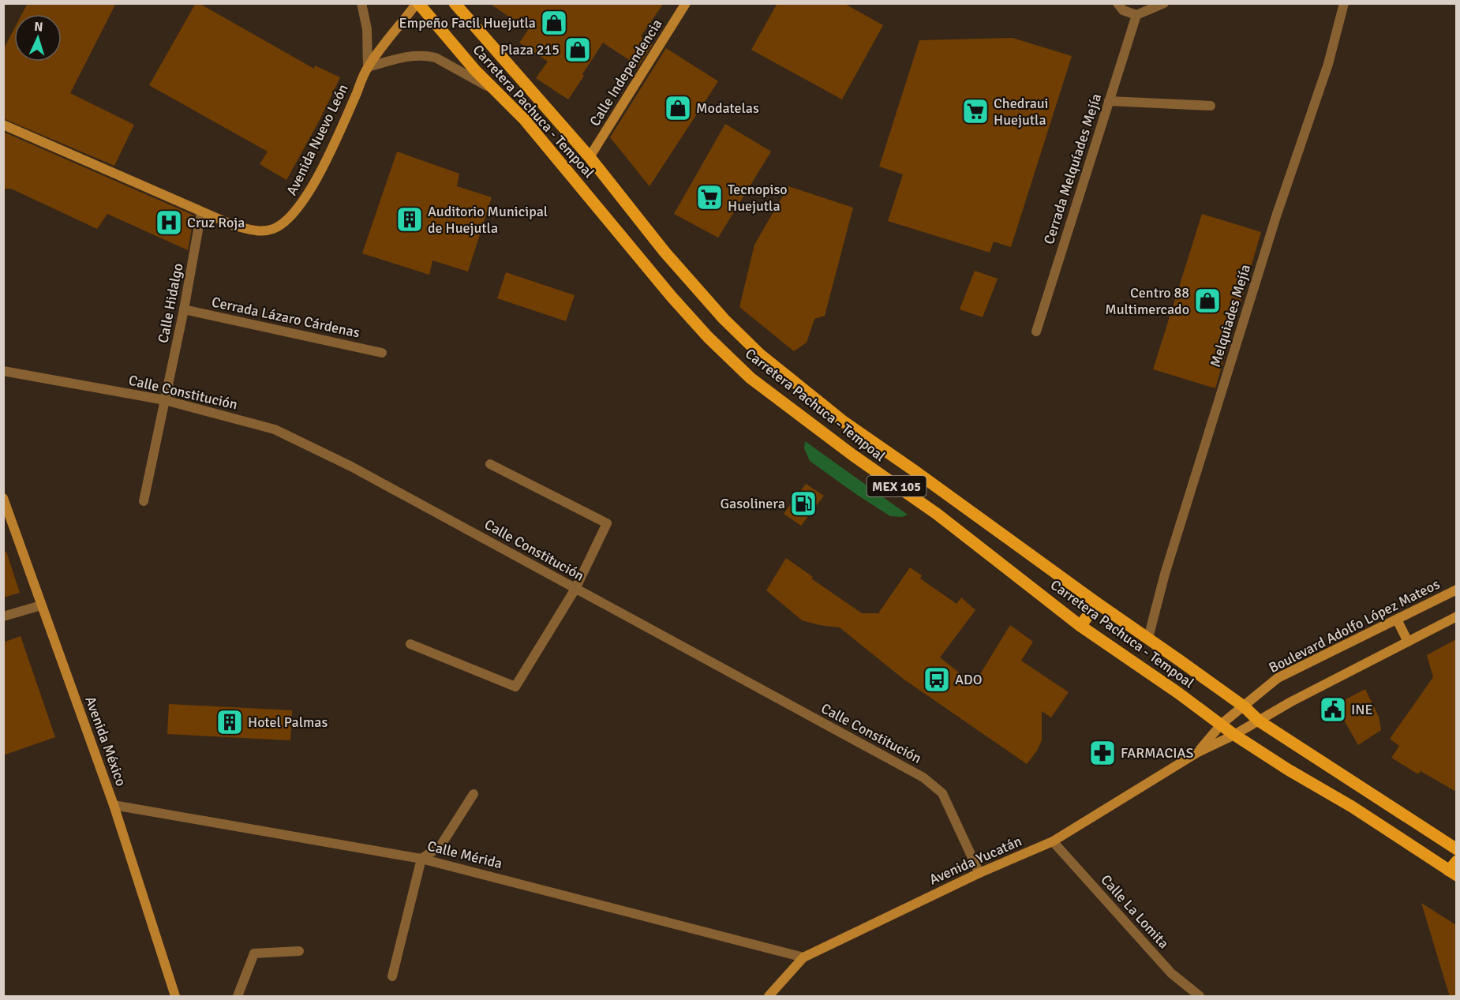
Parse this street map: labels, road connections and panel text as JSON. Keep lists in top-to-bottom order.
{
  "streets": {
    "main road": ["Carretera Pachuca - Tempoal", "MEX 105"],
    "street": [
      "Calle Independencia",
      "Avenida Nuevo León",
      "Cerrada Melquíades Mejía",
      "Calle Hidalgo",
      "Melquiades Mejía",
      "Cerrada Lázaro Cárdenas",
      "Calle Constitución",
      "Boulevard Adolfo López Mateos",
      "Avenida México",
      "Calle Mérida",
      "Avenida Yucatán",
      "Calle La Lomita"
    ]
  },
  "crossings": [
    ["Calle Independencia", "Carretera Pachuca - Tempoal"],
    ["Carretera Pachuca - Tempoal", "Avenida Nuevo León"],
    ["Carretera Pachuca - Tempoal", "Melquiades Mejía"],
    ["Carretera Pachuca - Tempoal", "Boulevard Adolfo López Mateos"],
    ["Carretera Pachuca - Tempoal", "Avenida Yucatán"],
    ["Avenida Nuevo León", "Calle Hidalgo"],
    ["Calle Hidalgo", "Cerrada Lázaro Cárdenas"],
    ["Calle Hidalgo", "Calle Constitución"],
    ["Calle Constitución", "Avenida Yucatán"],
    ["Boulevard Adolfo López Mateos", "Avenida Yucatán"],
    ["Avenida México", "Calle Mérida"],
    ["Calle Mérida", "Avenida Yucatán"],
    ["Avenida Yucatán", "Calle La Lomita"]
  ],
  "places": {
    "shop": [
      "Empeño Facil Huejutla",
      "Plaza 215",
      "Modatelas",
      "Centro 88 Multimercado"
    ],
    "supermarket": ["Chedraui Huejutla", "Tecnopiso Huejutla"],
    "building": ["Auditorio Municipal de Huejutla", "Hotel Palmas"],
    "hospital": ["Cruz Roja"],
    "fuel station": ["Gasolinera"],
    "bus stop": ["ADO"],
    "public building": ["INE"],
    "pharmacy": ["FARMACIAS"]
  },
  "north": "top"
}
